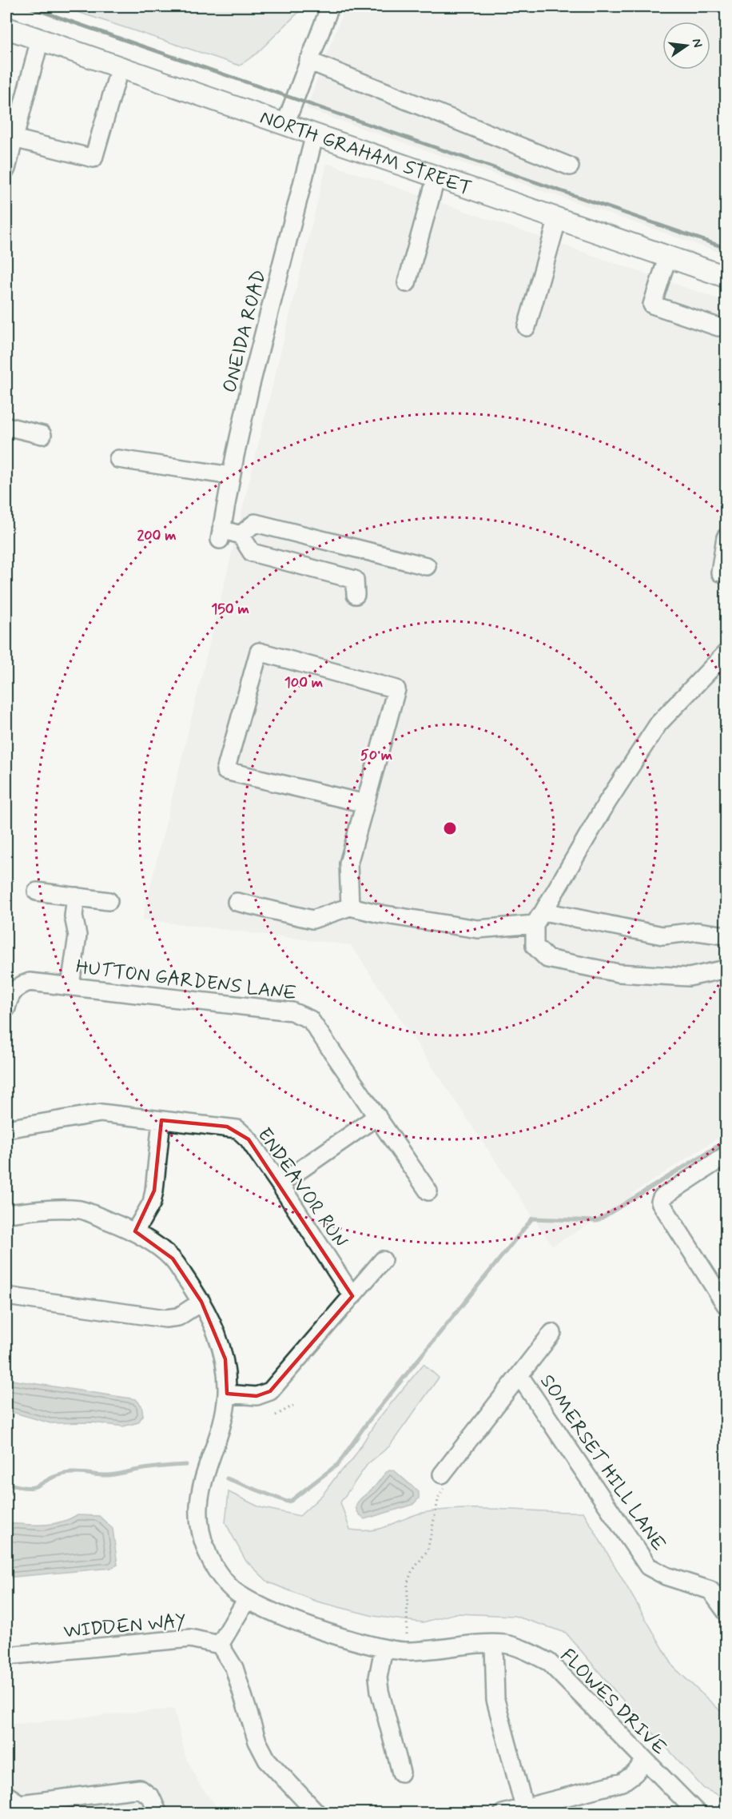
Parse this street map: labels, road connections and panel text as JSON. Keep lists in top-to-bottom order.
{
  "streets": {
    "main road": ["NORTH GRAHAM STREET"],
    "street": [
      "ONEIDA ROAD",
      "HUTTON GARDENS LANE",
      "ENDEAVOR RUN",
      "SOMERSET HILL LANE",
      "WIDDEN WAY",
      "FLOWES DRIVE"
    ]
  },
  "crossings": [
    ["NORTH GRAHAM STREET", "ONEIDA ROAD"]
  ],
  "north": "right",
  "rings": [
    "200 m",
    "150 m",
    "100 m",
    "50 m"
  ]
}
